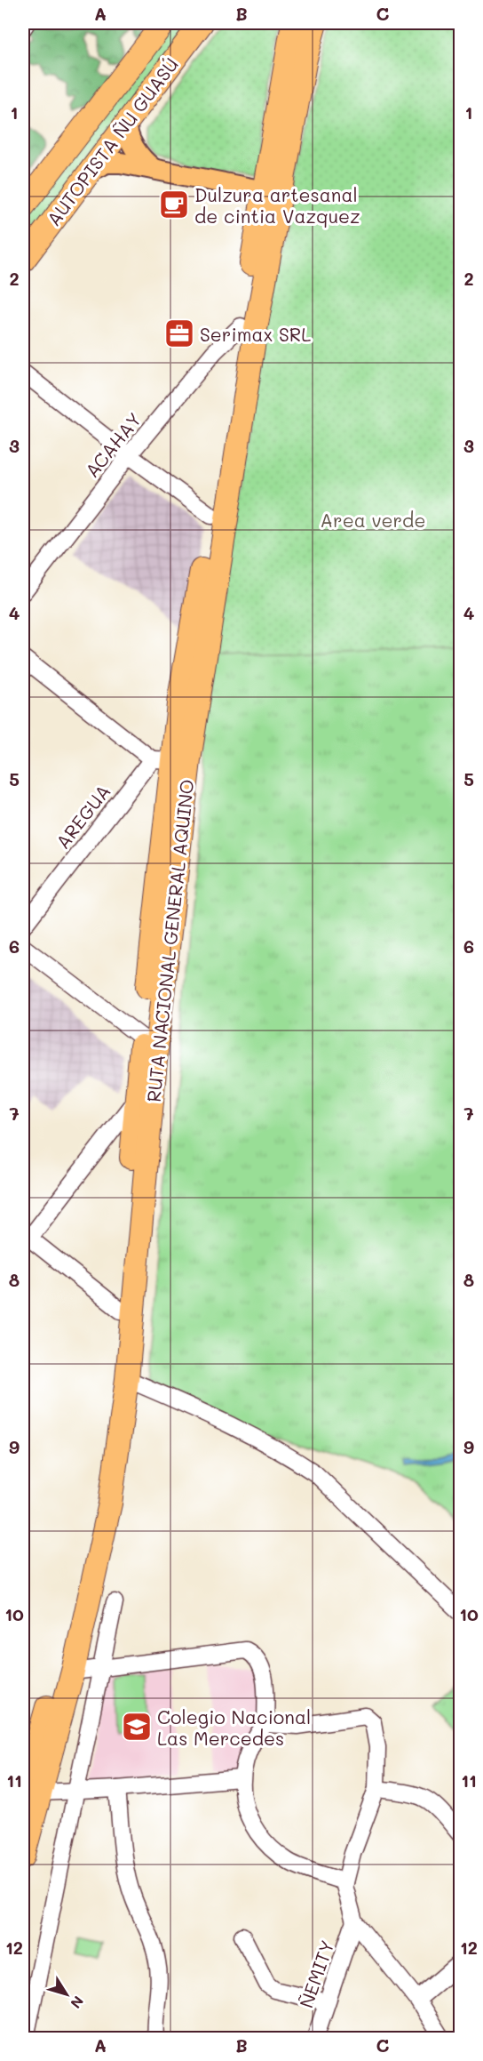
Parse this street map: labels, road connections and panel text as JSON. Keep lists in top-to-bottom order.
{
  "streets": {
    "highway": ["AUTOPISTA ÑU GUASÚ", "RUTA NACIONAL GENERAL AQUINO"],
    "street": ["ACAHAY", "AREGUA", "ÑEMITY"]
  },
  "crossings": [
    ["ACAHAY", "RUTA NACIONAL GENERAL AQUINO"],
    ["AREGUA", "RUTA NACIONAL GENERAL AQUINO"]
  ],
  "parks": ["Area verde"],
  "places": {
    "cafe": ["Dulzura artesanal de cintia Vazquez"],
    "office": ["Serimax SRL"],
    "school or university": ["Colegio Nacional Las Mercedes"]
  },
  "north": "bottom right",
  "grid": {
    "columns": ["A", "B", "C"],
    "rows": [
      "1",
      "2",
      "3",
      "4",
      "5",
      "6",
      "7",
      "8",
      "9",
      "10",
      "11",
      "12"
    ]
  }
}
